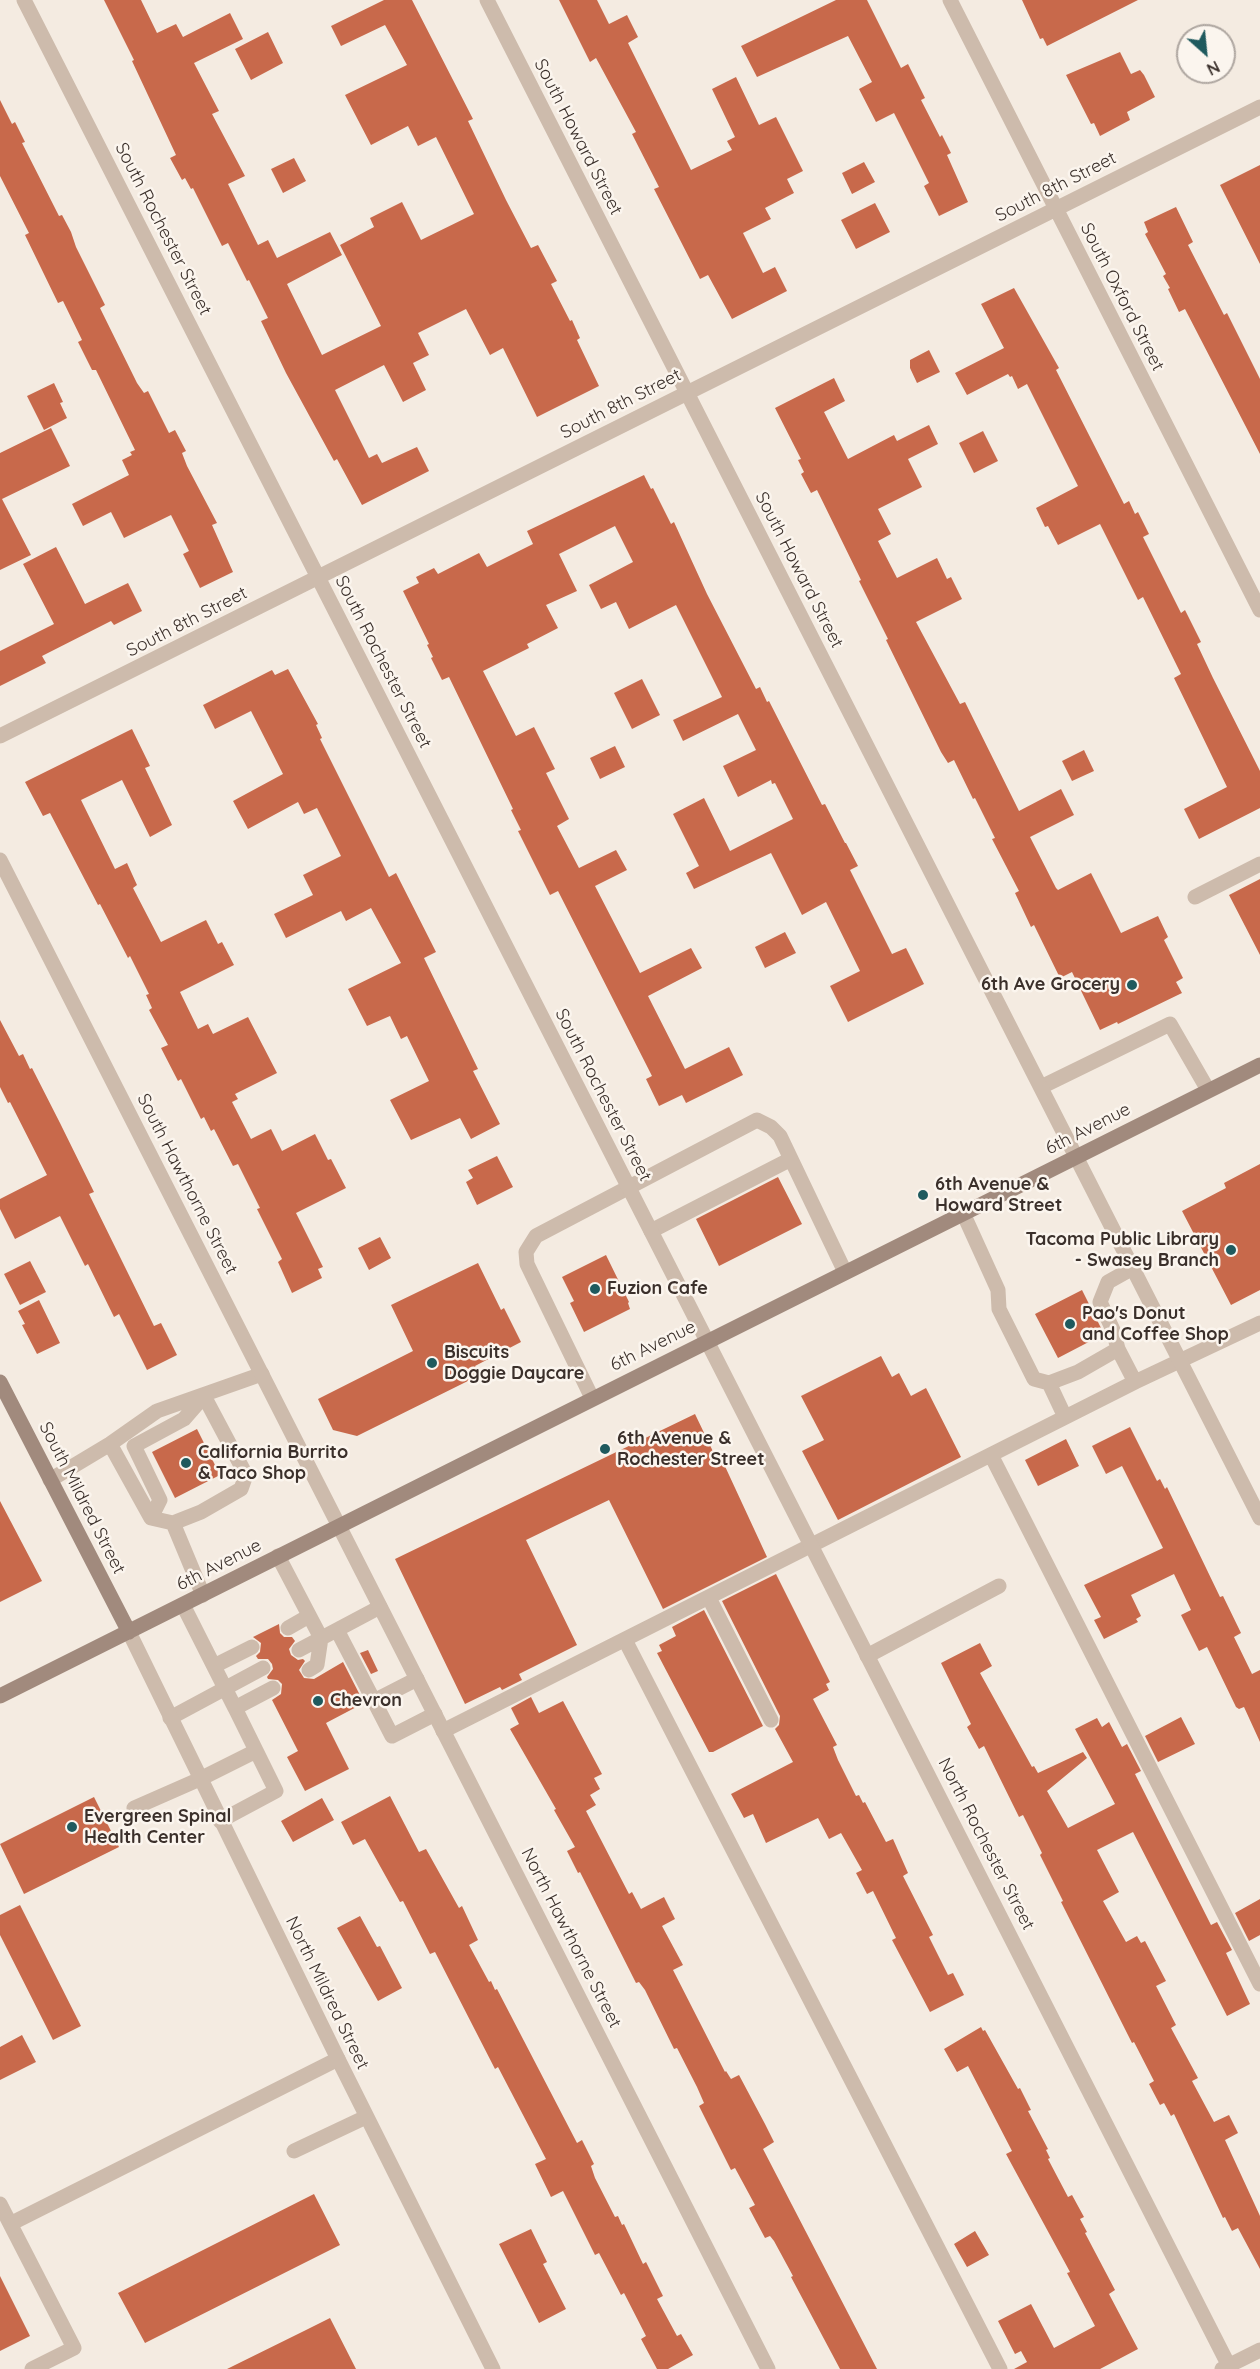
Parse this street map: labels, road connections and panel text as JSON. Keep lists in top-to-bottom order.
{
  "streets": {
    "main road": ["6th Avenue", "South Mildred Street"],
    "street": [
      "South Howard Street",
      "South 8th Street",
      "South Rochester Street",
      "South Oxford Street",
      "South Hawthorne Street",
      "North Rochester Street",
      "North Hawthorne Street",
      "North Mildred Street"
    ]
  },
  "crossings": [
    ["South Howard Street", "South 8th Street"],
    ["South Howard Street", "6th Avenue"],
    ["South 8th Street", "South Rochester Street"],
    ["South 8th Street", "South Oxford Street"],
    ["South Rochester Street", "6th Avenue"],
    ["South Rochester Street", "North Rochester Street"],
    ["6th Avenue", "South Hawthorne Street"],
    ["6th Avenue", "South Mildred Street"],
    ["6th Avenue", "North Rochester Street"],
    ["6th Avenue", "North Hawthorne Street"],
    ["6th Avenue", "North Mildred Street"],
    ["South Hawthorne Street", "North Hawthorne Street"],
    ["South Mildred Street", "North Mildred Street"]
  ],
  "places": [
    "6th Ave Grocery",
    "6th Avenue & Howard Street",
    "Tacoma Public Library - Swasey Branch",
    "Fuzion Cafe",
    "Pao's Donut and Coffee Shop",
    "Biscuits Doggie Daycare",
    "6th Avenue & Rochester Street",
    "California Burrito & Taco Shop",
    "Chevron",
    "Evergreen Spinal Health Center"
  ],
  "north": "bottom right"
}
